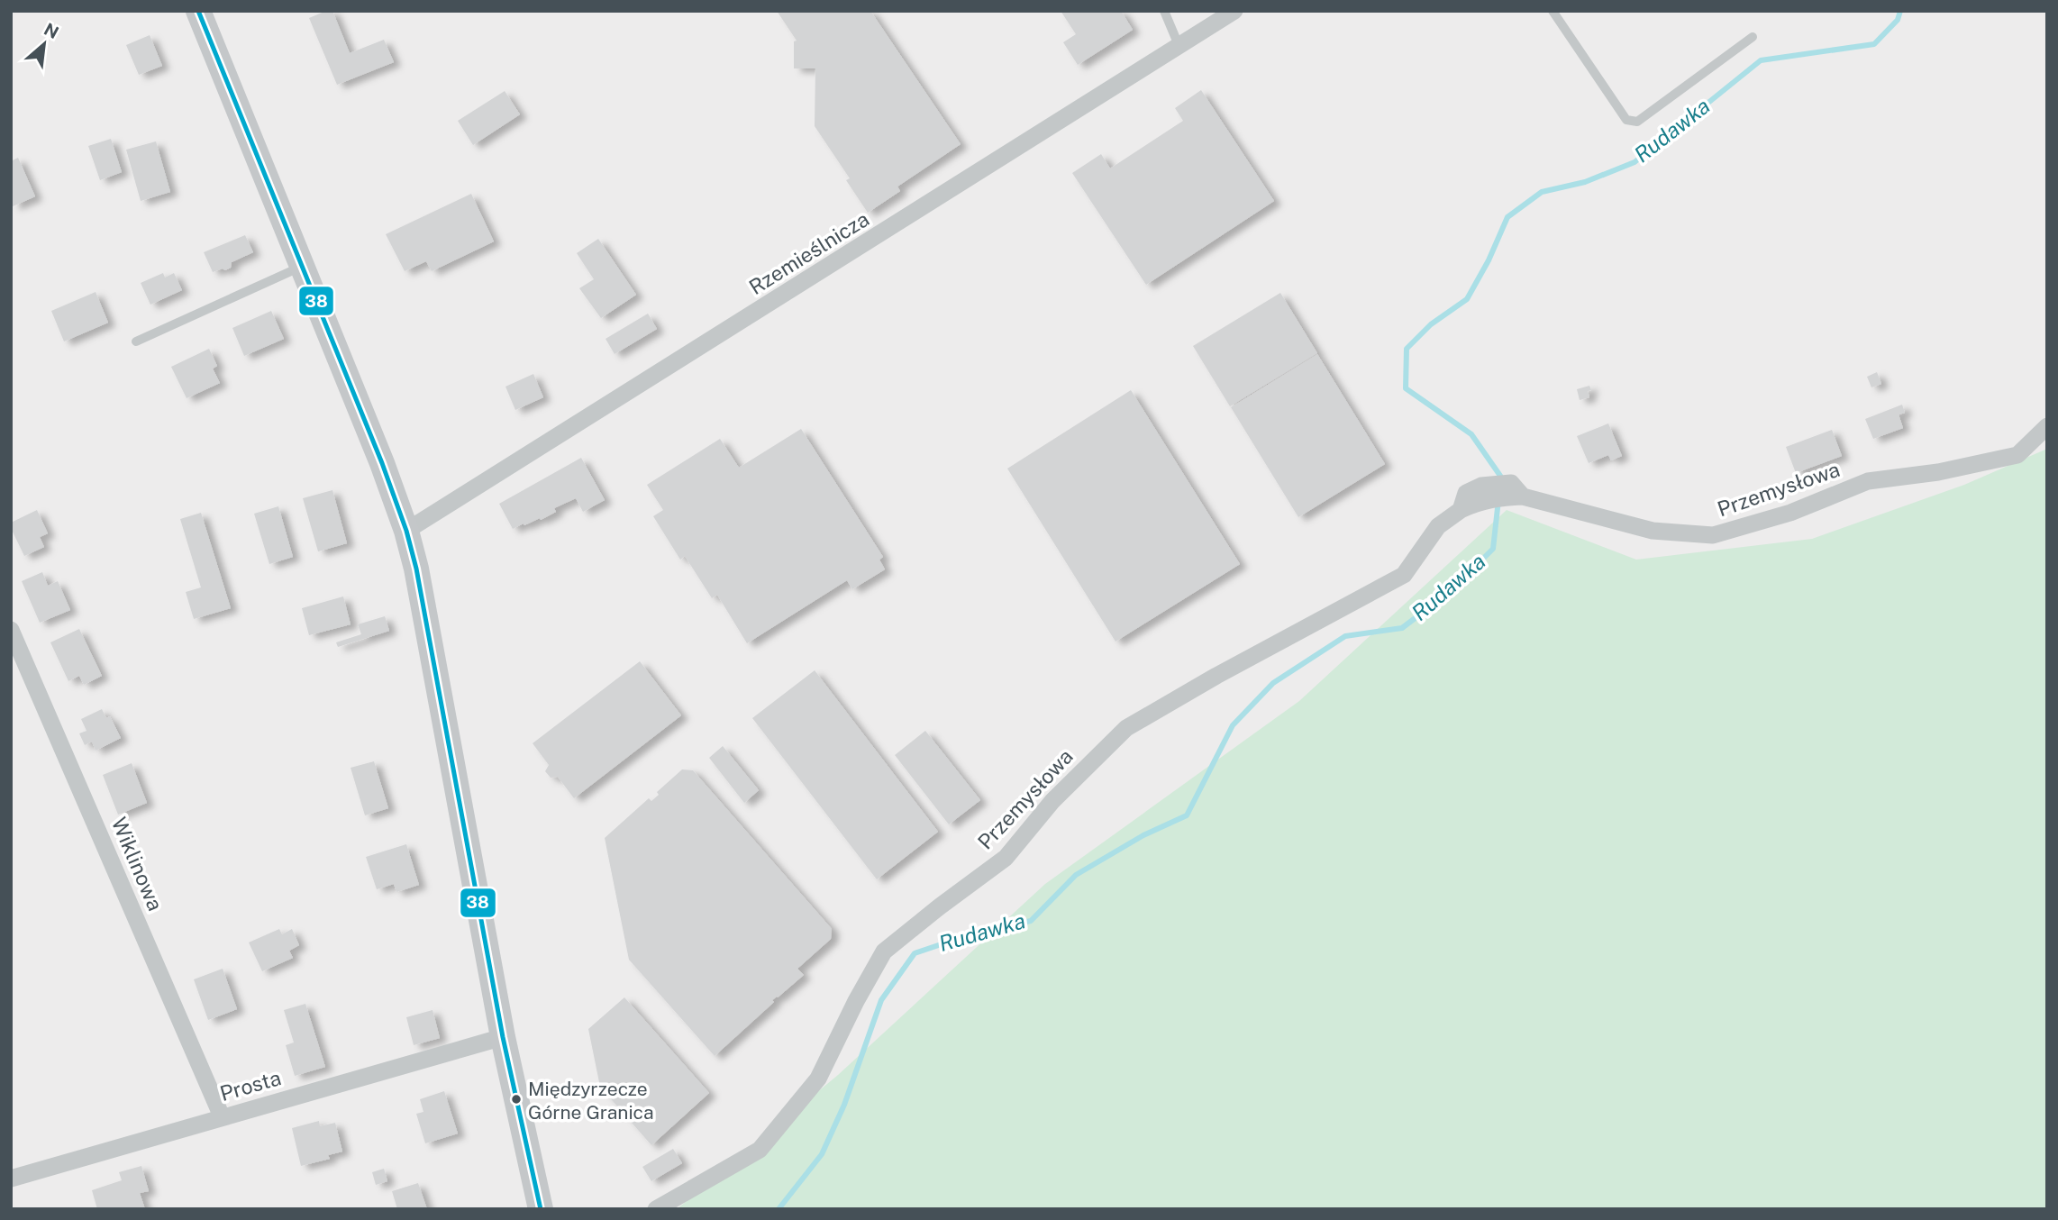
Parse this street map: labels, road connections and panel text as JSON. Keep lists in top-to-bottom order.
{
  "streets": {
    "street": [
      "Rzemieślnicza",
      "Przemysłowa",
      "Wiklinowa",
      "Prosta"
    ]
  },
  "crossings": [
    ["Wiklinowa", "Prosta"]
  ],
  "water": ["Rudawka"],
  "places": ["Międzyrzecze Górne Granica"],
  "lines": ["transit line 38"],
  "north": "top right"
}
